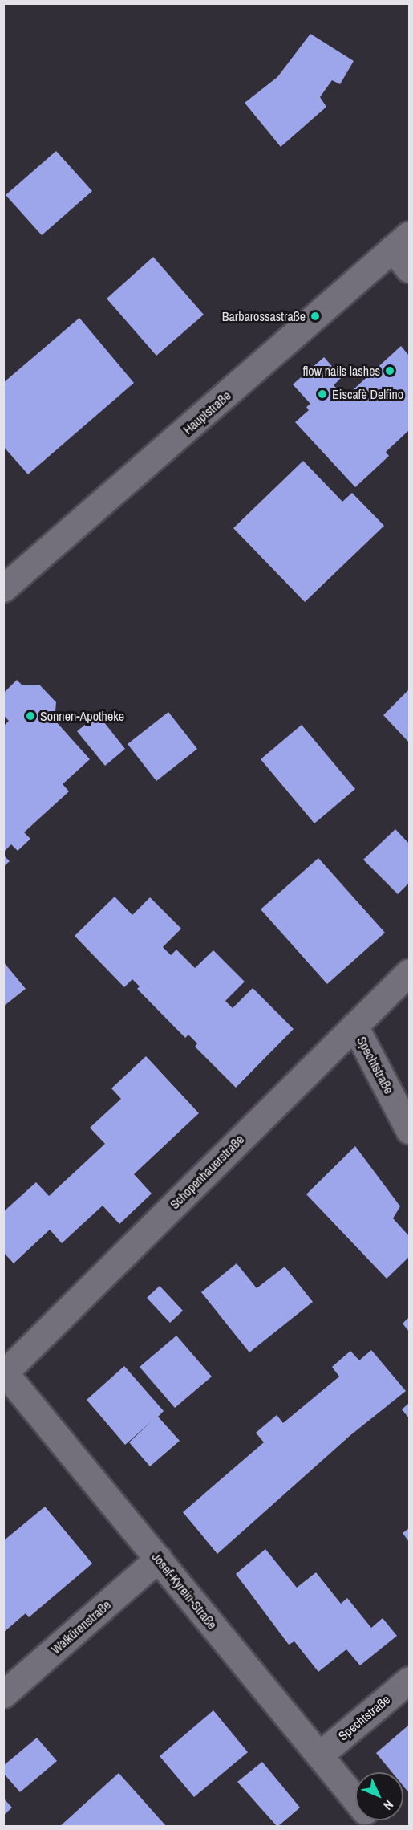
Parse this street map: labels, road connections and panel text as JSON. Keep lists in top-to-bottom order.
{
  "streets": {
    "street": [
      "Hauptstraße",
      "Spechtstraße",
      "Schopenhauerstraße",
      "Josef-Kyrein-Straße",
      "Walkürenstraße"
    ]
  },
  "crossings": [
    ["Spechtstraße", "Schopenhauerstraße"],
    ["Spechtstraße", "Josef-Kyrein-Straße"],
    ["Schopenhauerstraße", "Josef-Kyrein-Straße"],
    ["Josef-Kyrein-Straße", "Walkürenstraße"]
  ],
  "places": [
    "Barbarossastraße",
    "flow nails lashes",
    "Eiscafè Delfino",
    "Sonnen-Apotheke"
  ],
  "north": "bottom right"
}
